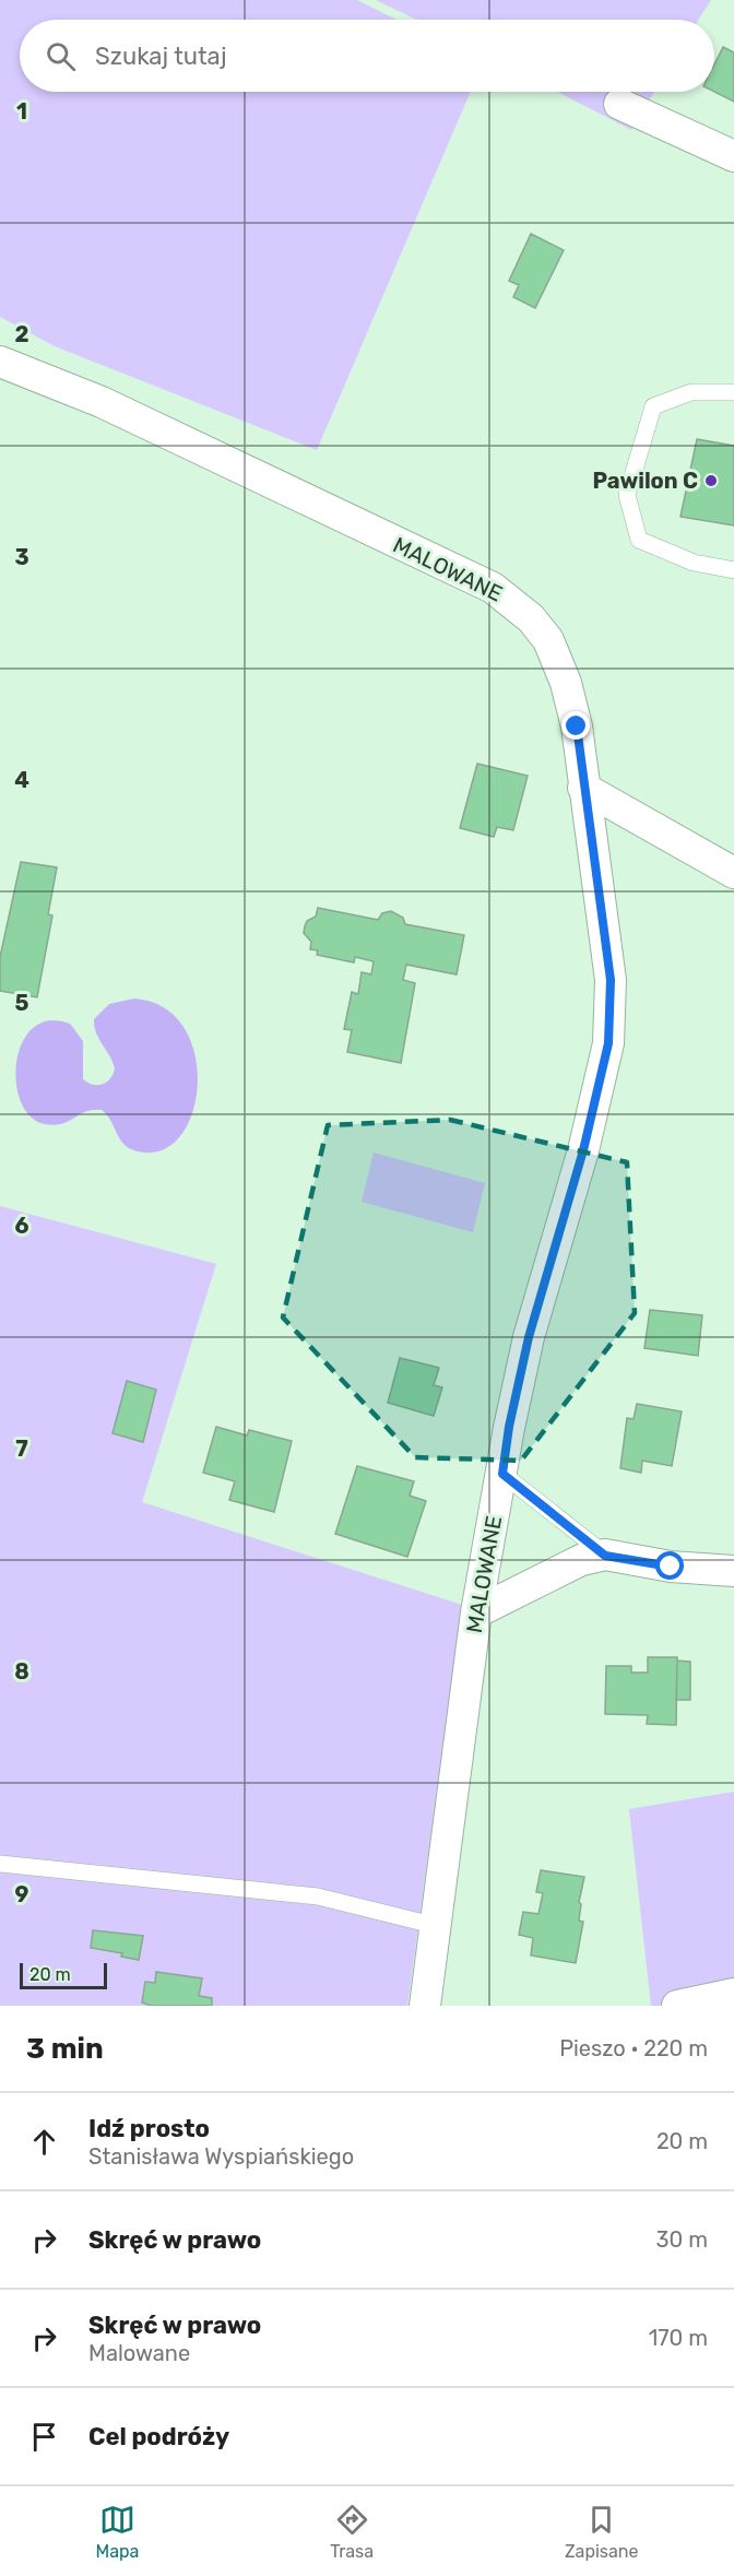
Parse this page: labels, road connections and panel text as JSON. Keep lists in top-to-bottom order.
{
  "streets": {
    "street": ["MALOWANE"]
  },
  "places": ["Pawilon C"],
  "scale_bar": "20 m",
  "page": {
    "search": "Szukaj tutaj",
    "scale": "20 m",
    "heading": ["3 min", "Pieszo · 220 m"],
    "list": [
      ["Idź prosto", "Stanisława Wyspiańskiego", "20 m"],
      ["Skręć w prawo", "30 m"],
      ["Skręć w prawo", "Malowane", "170 m"],
      "Cel podróży"
    ],
    "nav": ["Mapa", "Trasa", "Zapisane"]
  },
  "grid": {
    "rows": [
      "1",
      "2",
      "3",
      "4",
      "5",
      "6",
      "7",
      "8",
      "9"
    ]
  }
}
